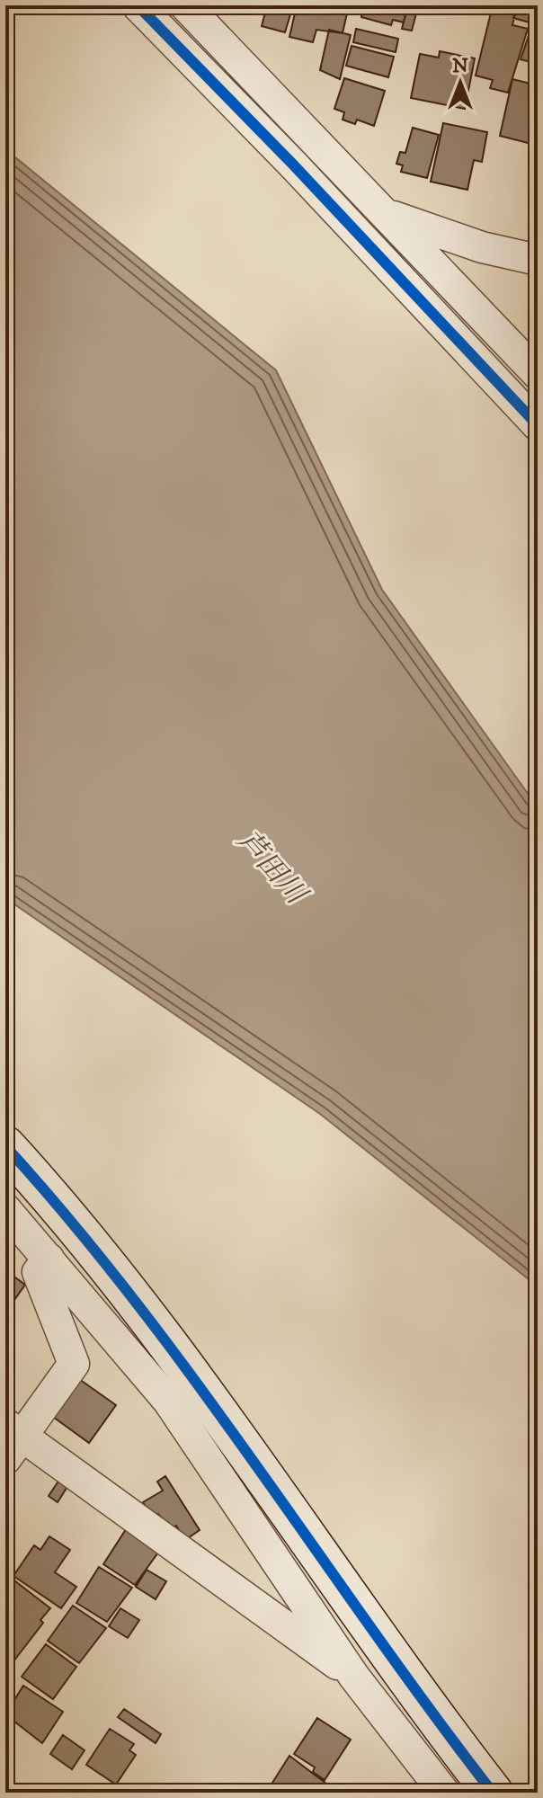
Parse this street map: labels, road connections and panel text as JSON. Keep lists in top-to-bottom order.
{
  "water": ["芦田川"],
  "north": "top"
}
